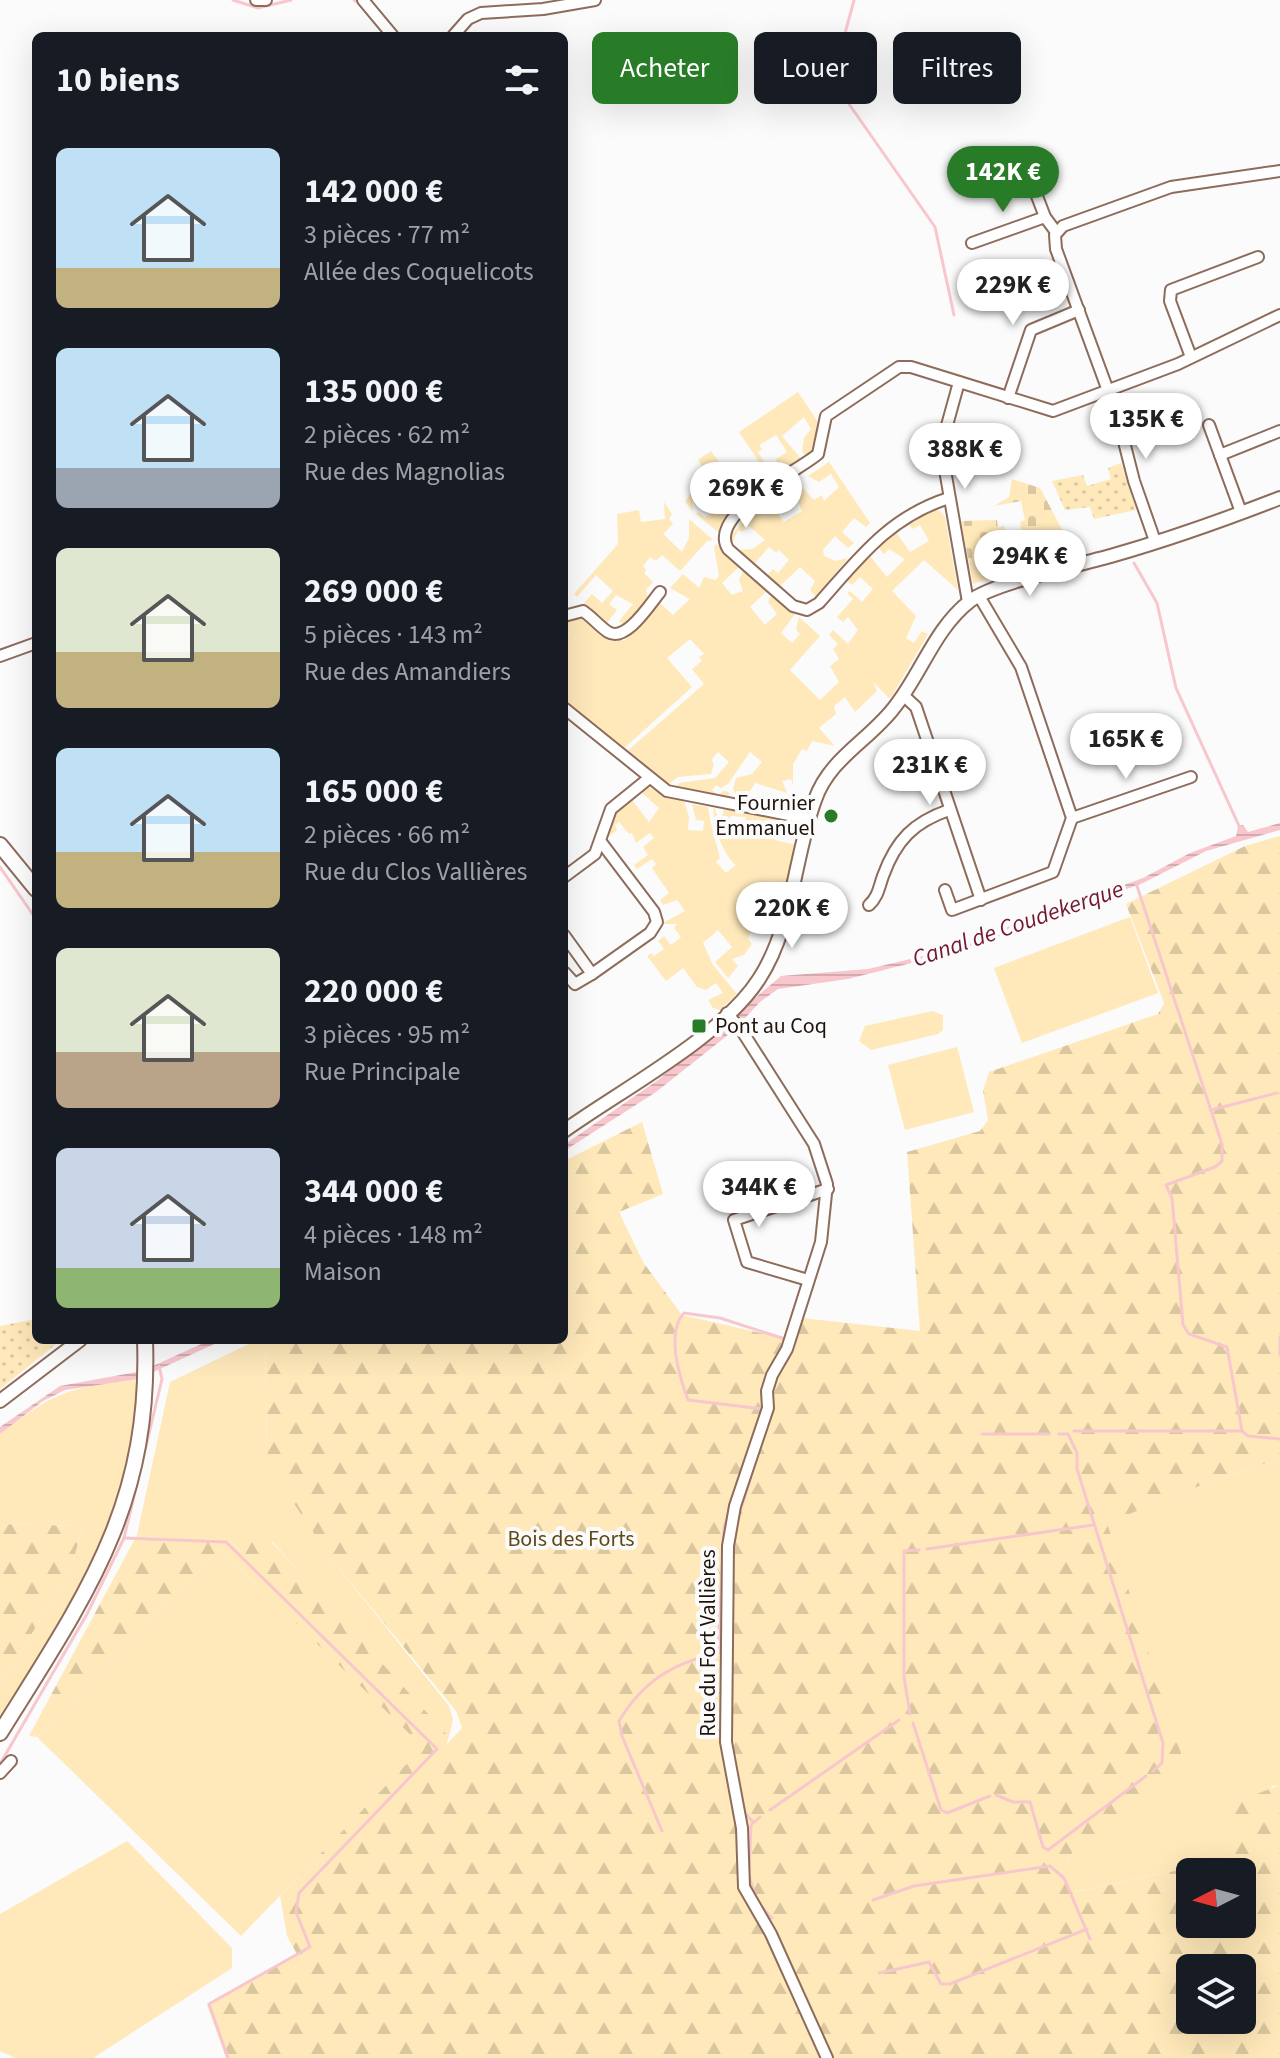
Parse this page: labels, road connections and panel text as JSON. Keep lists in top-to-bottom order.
{
  "streets": {
    "street": ["Rue du Fort Vallières"]
  },
  "water": ["Canal de Coudekerque"],
  "parks": ["Bois des Forts"],
  "places": {
    "other": ["Fournier Emmanuel"],
    "transit": ["Pont au Coq"]
  },
  "north": "left",
  "page": {
    "chip": ["Acheter", "Louer", "Filtres"],
    "heading": "10 biens",
    "list": [
      {
        "name": "142 000 €",
        "note": "3 pièces · 77 m² · Allée des Coquelicots"
      },
      {
        "name": "135 000 €",
        "note": "2 pièces · 62 m² · Rue des Magnolias"
      },
      {
        "name": "269 000 €",
        "note": "5 pièces · 143 m² · Rue des Amandiers"
      },
      {
        "name": "165 000 €",
        "note": "2 pièces · 66 m² · Rue du Clos Vallières"
      },
      {
        "name": "220 000 €",
        "note": "3 pièces · 95 m² · Rue Principale"
      },
      {
        "name": "344 000 €",
        "note": "4 pièces · 148 m² · Maison"
      }
    ],
    "price": [
      "142K €",
      "229K €",
      "135K €",
      "388K €",
      "269K €",
      "294K €",
      "165K €",
      "231K €",
      "220K €",
      "344K €"
    ]
  }
}
